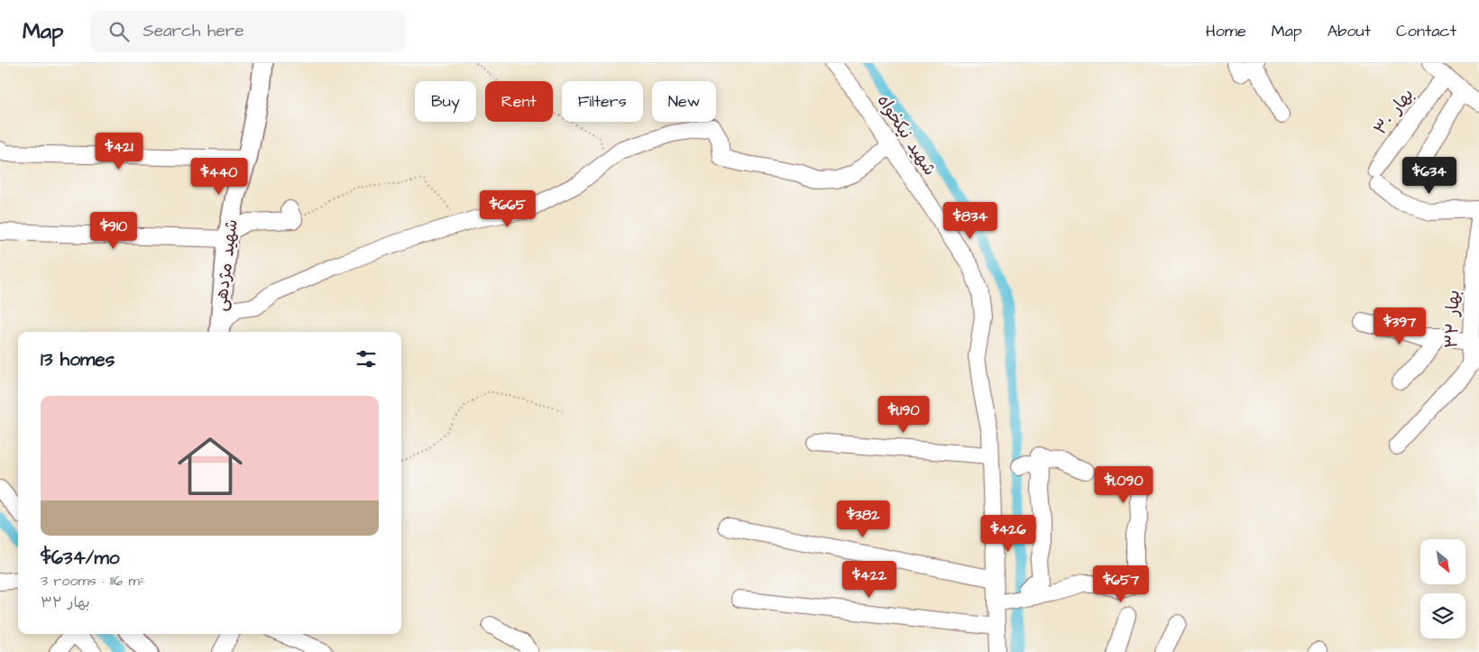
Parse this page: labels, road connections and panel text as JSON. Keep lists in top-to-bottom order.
{
  "streets": {
    "main road": ["شهید مژدهی"],
    "street": ["بهار ۳۰", "شهید نیکخواه", "بهار ۳۲"]
  },
  "north": "bottom right",
  "page": {
    "header": "Map",
    "search": "Search here",
    "nav": [
      "Home",
      "Map",
      "About",
      "Contact"
    ],
    "chip": [
      "Buy",
      "Rent",
      "Filters",
      "New"
    ],
    "price": [
      "$421",
      "$634",
      "$440",
      "$665",
      "$834",
      "$910",
      "$397",
      "$1,190",
      "$1,090",
      "$382",
      "$426",
      "$422",
      "$657"
    ],
    "heading": "13 homes",
    "list": [
      {
        "name": "$634/mo",
        "note": "3 rooms · 116 m² · بهار ۳۲"
      }
    ]
  }
}
